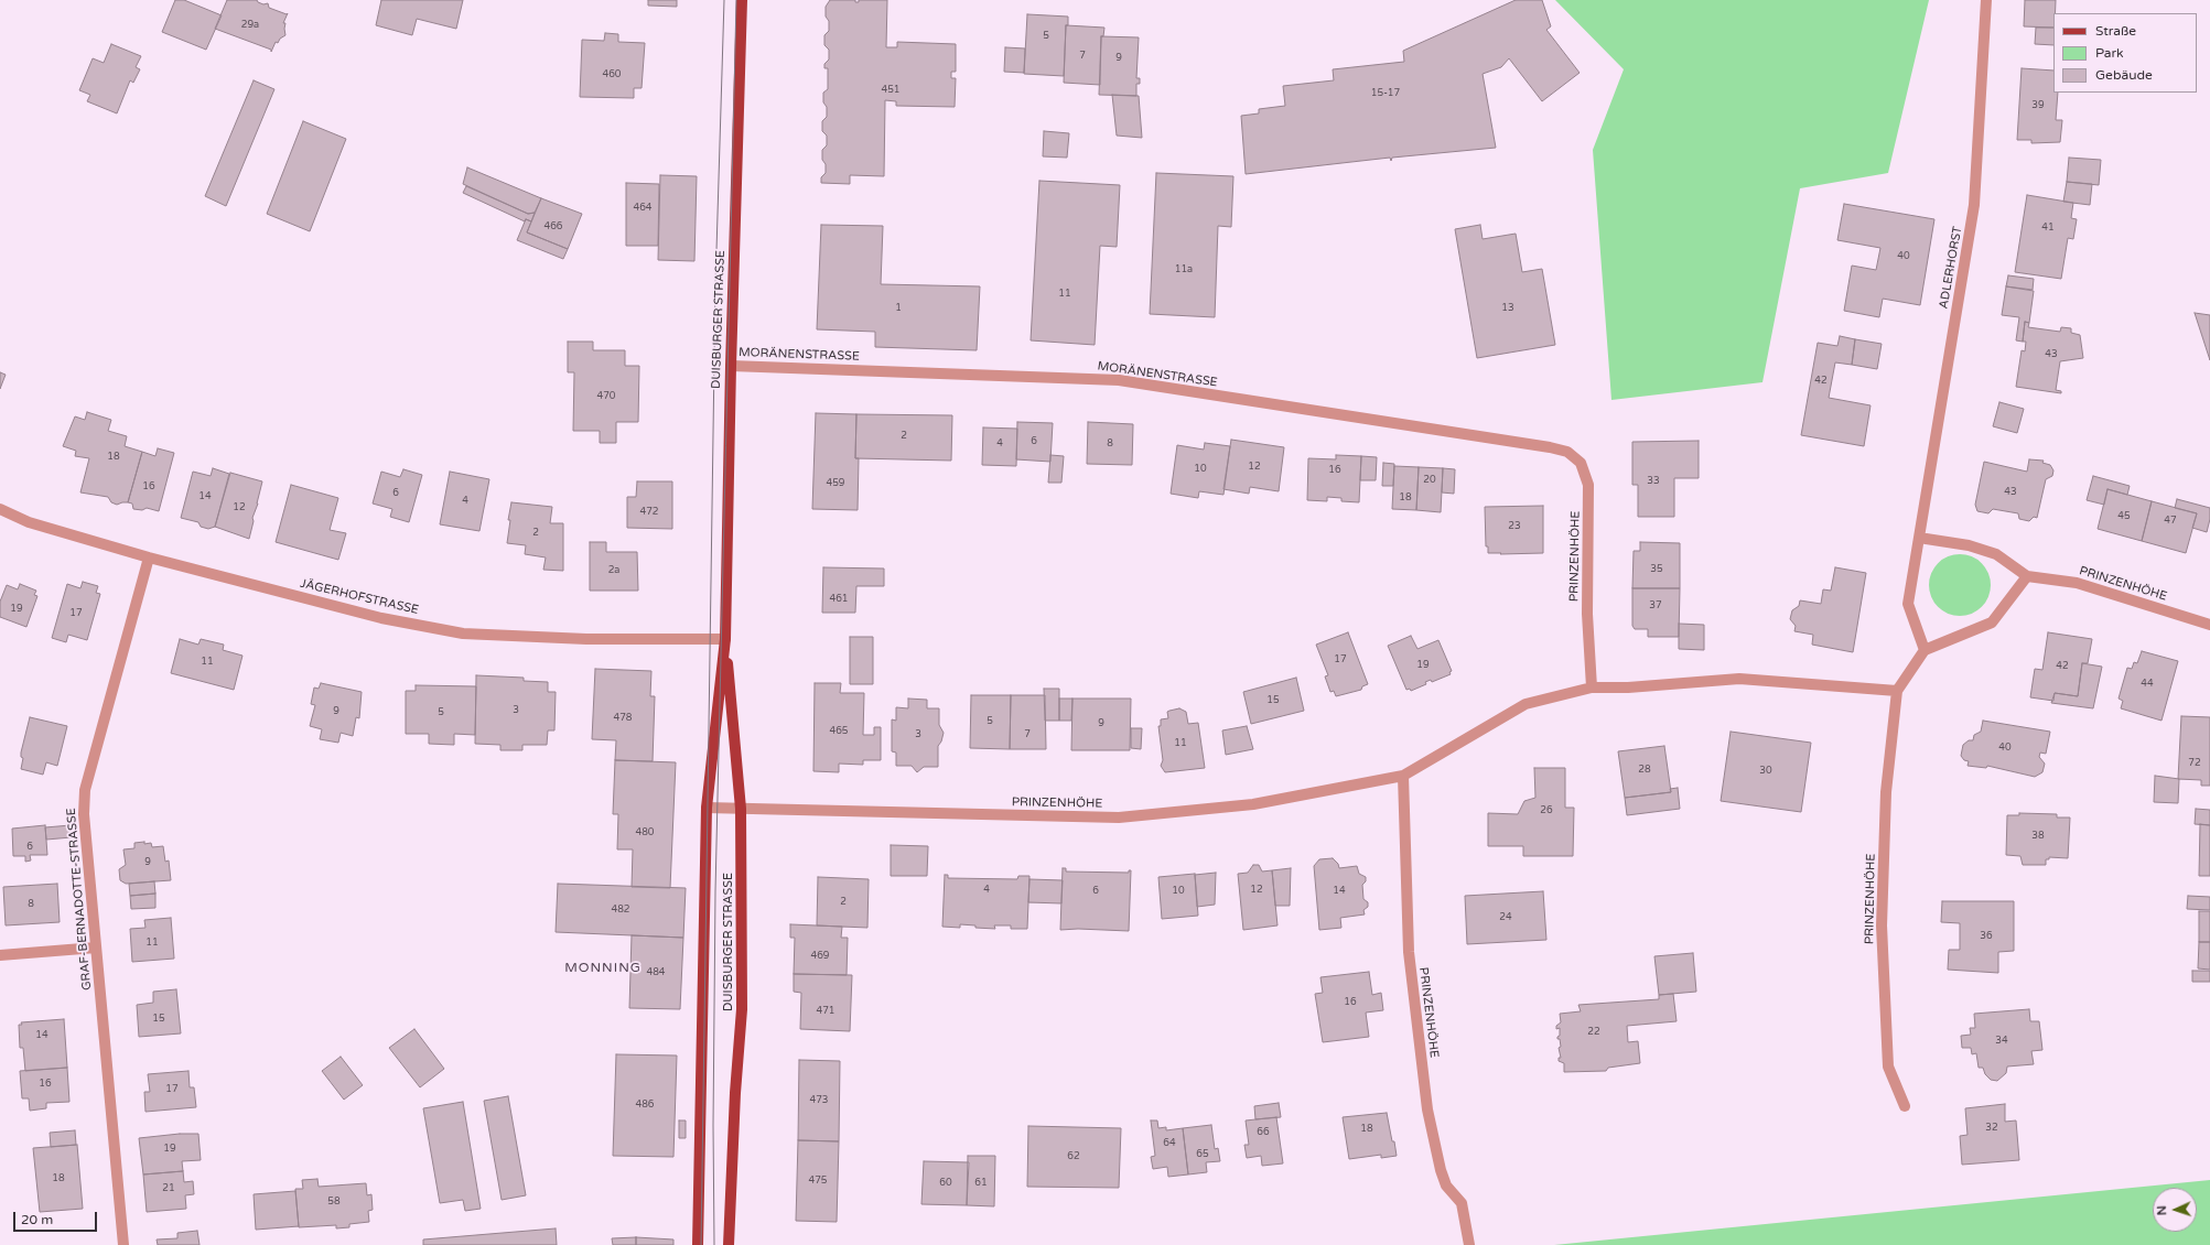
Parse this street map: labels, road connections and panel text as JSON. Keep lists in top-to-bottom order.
{
  "streets": {
    "main road": ["DUISBURGER STRASSE"],
    "street": [
      "ADLERHORST",
      "MORÄNENSTRASSE",
      "PRINZENHÖHE",
      "JÄGERHOFSTRASSE",
      "GRAF-BERNADOTTE-STRASSE"
    ]
  },
  "crossings": [
    ["ADLERHORST", "PRINZENHÖHE"],
    ["DUISBURGER STRASSE", "MORÄNENSTRASSE"],
    ["DUISBURGER STRASSE", "PRINZENHÖHE"],
    ["DUISBURGER STRASSE", "JÄGERHOFSTRASSE"],
    ["MORÄNENSTRASSE", "PRINZENHÖHE"],
    ["JÄGERHOFSTRASSE", "GRAF-BERNADOTTE-STRASSE"]
  ],
  "districts": ["MONNING"],
  "house_numbers": [
    "29a",
    "5",
    "7",
    "9",
    "460",
    "451",
    "15-17",
    "39",
    "464",
    "466",
    "41",
    "40",
    "11a",
    "11",
    "1",
    "13",
    "43",
    "42",
    "470",
    "2",
    "6",
    "4",
    "8",
    "18",
    "12",
    "10",
    "16",
    "20",
    "33",
    "459",
    "16",
    "43",
    "6",
    "14",
    "18",
    "4",
    "12",
    "472",
    "45",
    "47",
    "23",
    "2",
    "35",
    "2a",
    "461",
    "37",
    "19",
    "17",
    "17",
    "11",
    "19",
    "42",
    "44",
    "15",
    "3",
    "9",
    "5",
    "478",
    "5",
    "9",
    "465",
    "3",
    "7",
    "11",
    "40",
    "72",
    "28",
    "30",
    "26",
    "480",
    "38",
    "6",
    "9",
    "4",
    "12",
    "6",
    "10",
    "14",
    "2",
    "8",
    "482",
    "24",
    "36",
    "11",
    "469",
    "484",
    "16",
    "471",
    "15",
    "22",
    "14",
    "34",
    "16",
    "17",
    "473",
    "486",
    "32",
    "18",
    "66",
    "64",
    "19",
    "65",
    "62",
    "18",
    "475",
    "60",
    "61",
    "21",
    "58"
  ],
  "legend": ["Straße", "Park", "Gebäude"],
  "scale_bar": "20 m",
  "north": "left"
}
